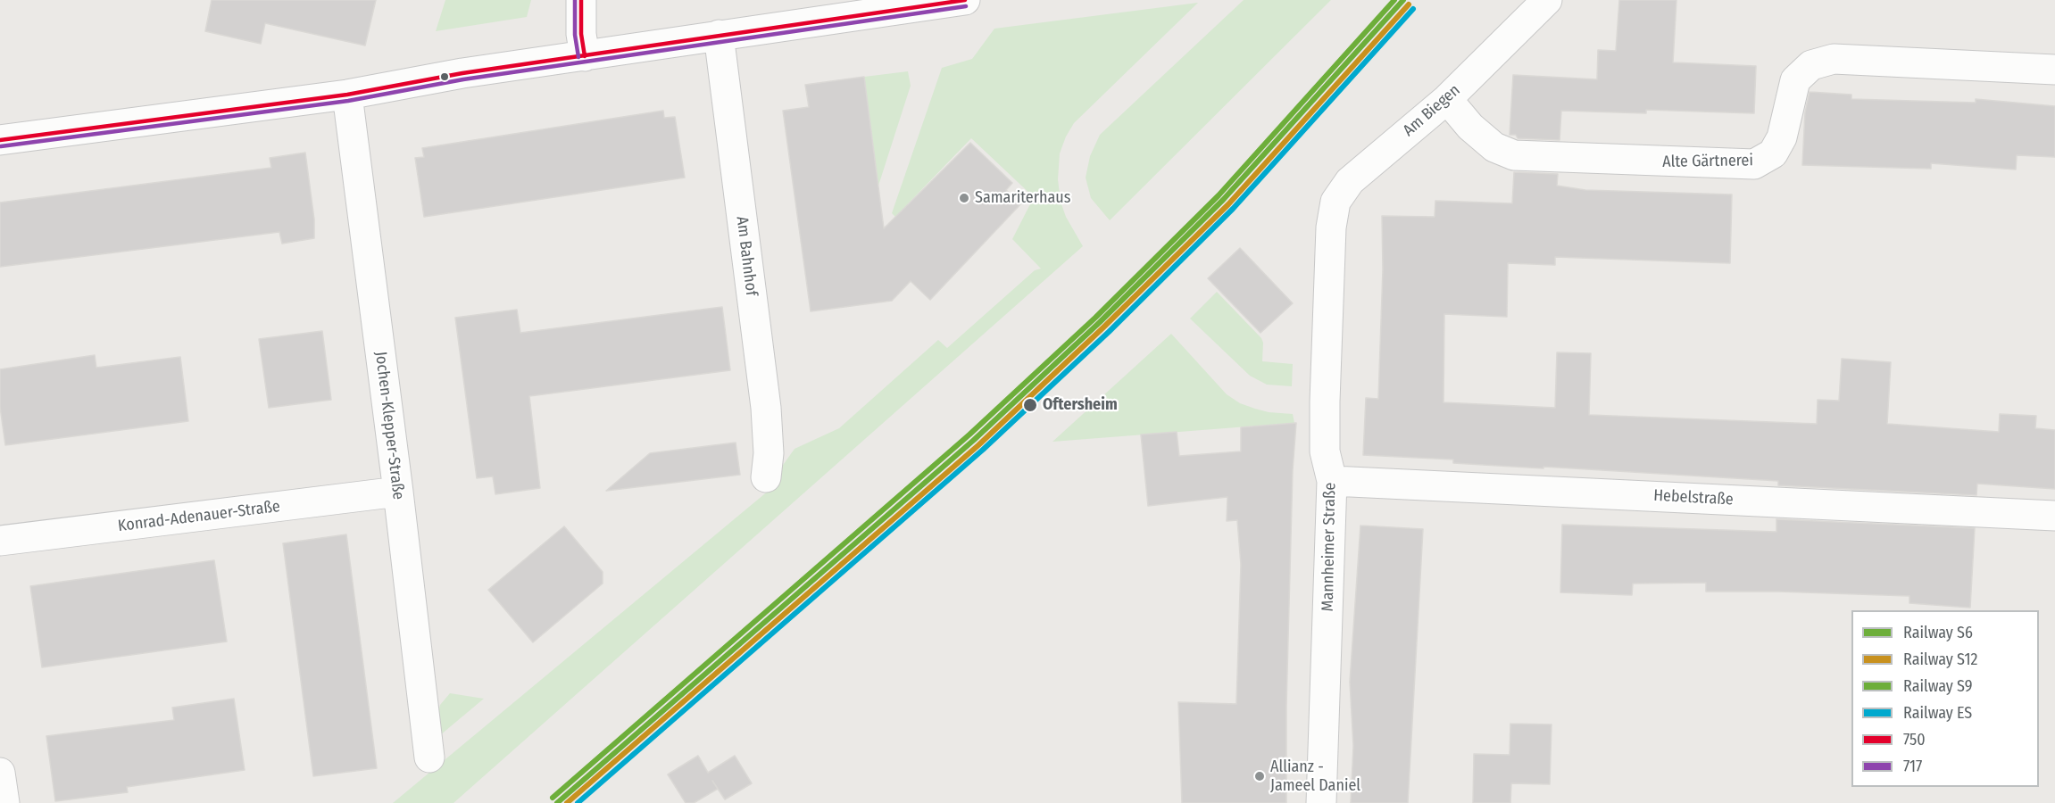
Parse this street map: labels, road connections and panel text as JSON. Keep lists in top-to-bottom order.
{
  "streets": {
    "street": [
      "Am Biegen",
      "Alte Gärtnerei",
      "Am Bahnhof",
      "Jochen-Klepper-Straße",
      "Hebelstraße",
      "Konrad-Adenauer-Straße",
      "Mannheimer Straße"
    ]
  },
  "crossings": [
    ["Am Biegen", "Alte Gärtnerei"],
    ["Am Biegen", "Mannheimer Straße"],
    ["Jochen-Klepper-Straße", "Konrad-Adenauer-Straße"],
    ["Hebelstraße", "Mannheimer Straße"]
  ],
  "places": ["Samariterhaus", "Oftersheim", "Allianz - Jameel Daniel"],
  "lines": [
    "rail line S6",
    "rail line S9",
    "transit line 750",
    "transit line 717",
    "rail line S12",
    "rail line ES"
  ],
  "legend": [
    "Railway S6",
    "Railway S12",
    "Railway S9",
    "Railway ES",
    "750",
    "717"
  ]
}
